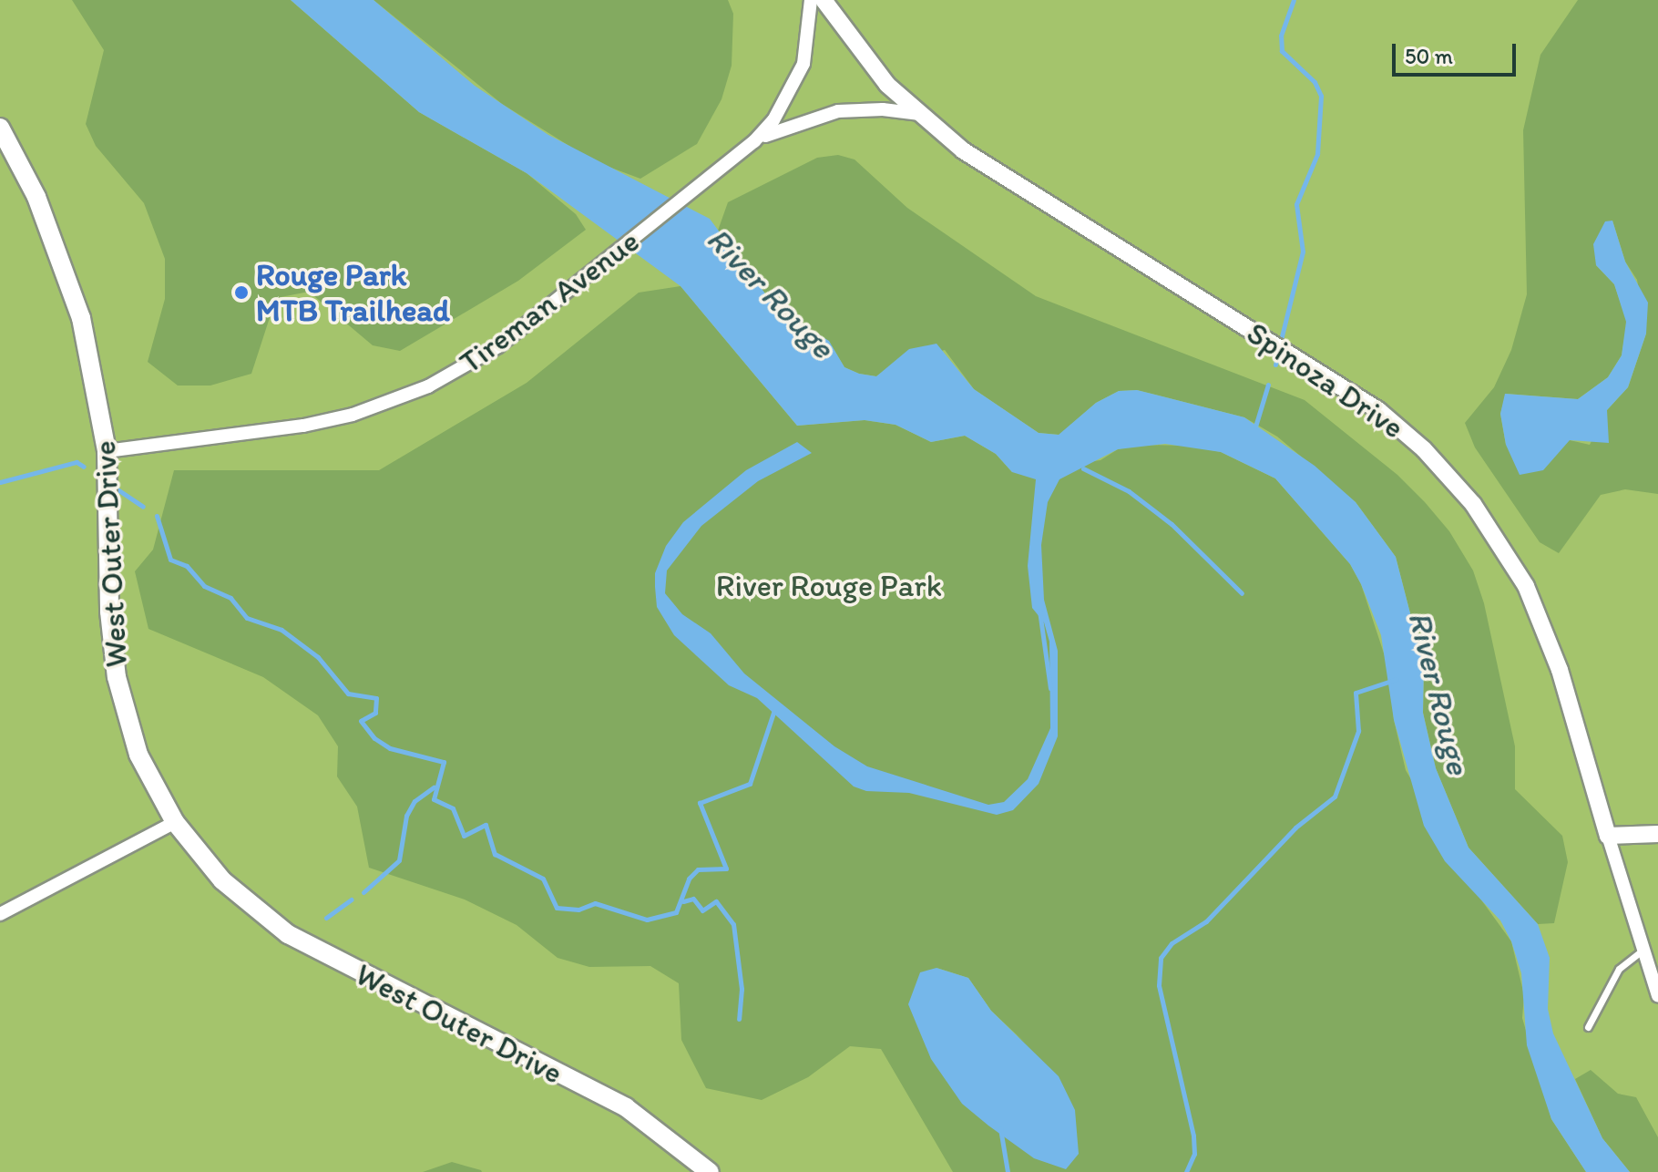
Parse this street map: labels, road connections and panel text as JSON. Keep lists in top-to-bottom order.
{
  "streets": {
    "main road": ["West Outer Drive"],
    "street": ["Tireman Avenue", "Spinoza Drive"]
  },
  "crossings": [
    ["Tireman Avenue", "West Outer Drive"]
  ],
  "water": ["River Rouge"],
  "parks": ["River Rouge Park"],
  "places": ["Rouge Park MTB Trailhead"],
  "scale_bar": "50 m"
}
